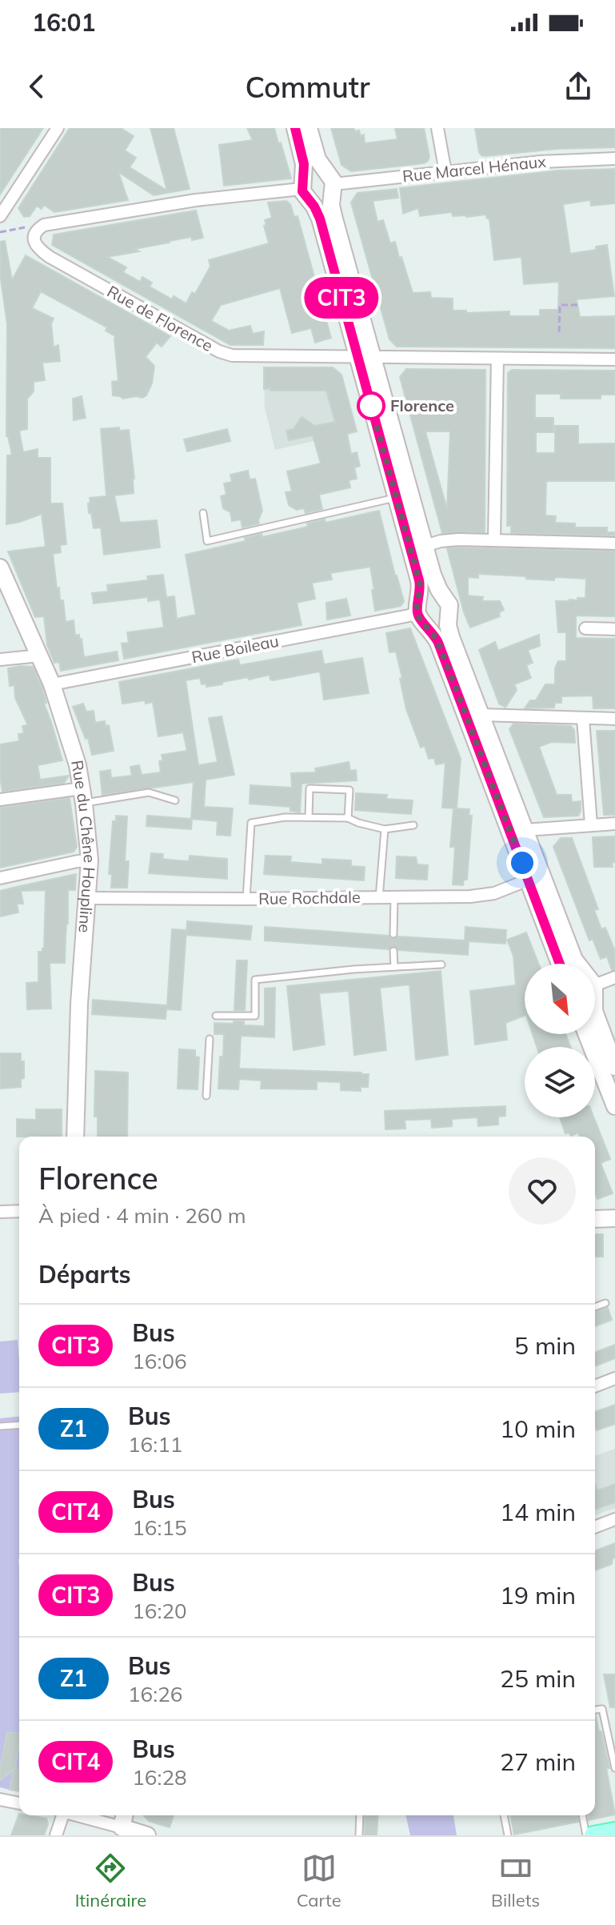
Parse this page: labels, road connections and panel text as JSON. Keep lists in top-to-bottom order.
{
  "streets": {
    "main road": ["Rue du Chêne Houpline"],
    "street": [
      "Rue Marcel Hénaux",
      "Rue de Florence",
      "Rue Boileau",
      "Rue Rochdale"
    ]
  },
  "crossings": [
    ["Rue Boileau", "Rue du Chêne Houpline"],
    ["Rue du Chêne Houpline", "Rue Rochdale"]
  ],
  "places": ["Florence"],
  "lines": ["bus line CIT3"],
  "north": "bottom right",
  "page": {
    "status": "16:01",
    "header": "Commutr",
    "on_map": "CIT3",
    "heading": [
      ["Florence", "À pied · 4 min · 260 m"],
      "Départs"
    ],
    "list": [
      {
        "mark": "CIT3",
        "name": "Bus",
        "note": "16:06",
        "value": "5 min"
      },
      {
        "mark": "Z1",
        "name": "Bus",
        "note": "16:11",
        "value": "10 min"
      },
      {
        "mark": "CIT4",
        "name": "Bus",
        "note": "16:15",
        "value": "14 min"
      },
      {
        "mark": "CIT3",
        "name": "Bus",
        "note": "16:20",
        "value": "19 min"
      },
      {
        "mark": "Z1",
        "name": "Bus",
        "note": "16:26",
        "value": "25 min"
      },
      {
        "mark": "CIT4",
        "name": "Bus",
        "note": "16:28",
        "value": "27 min"
      }
    ],
    "tabs": ["Itinéraire", "Carte", "Billets"]
  }
}
